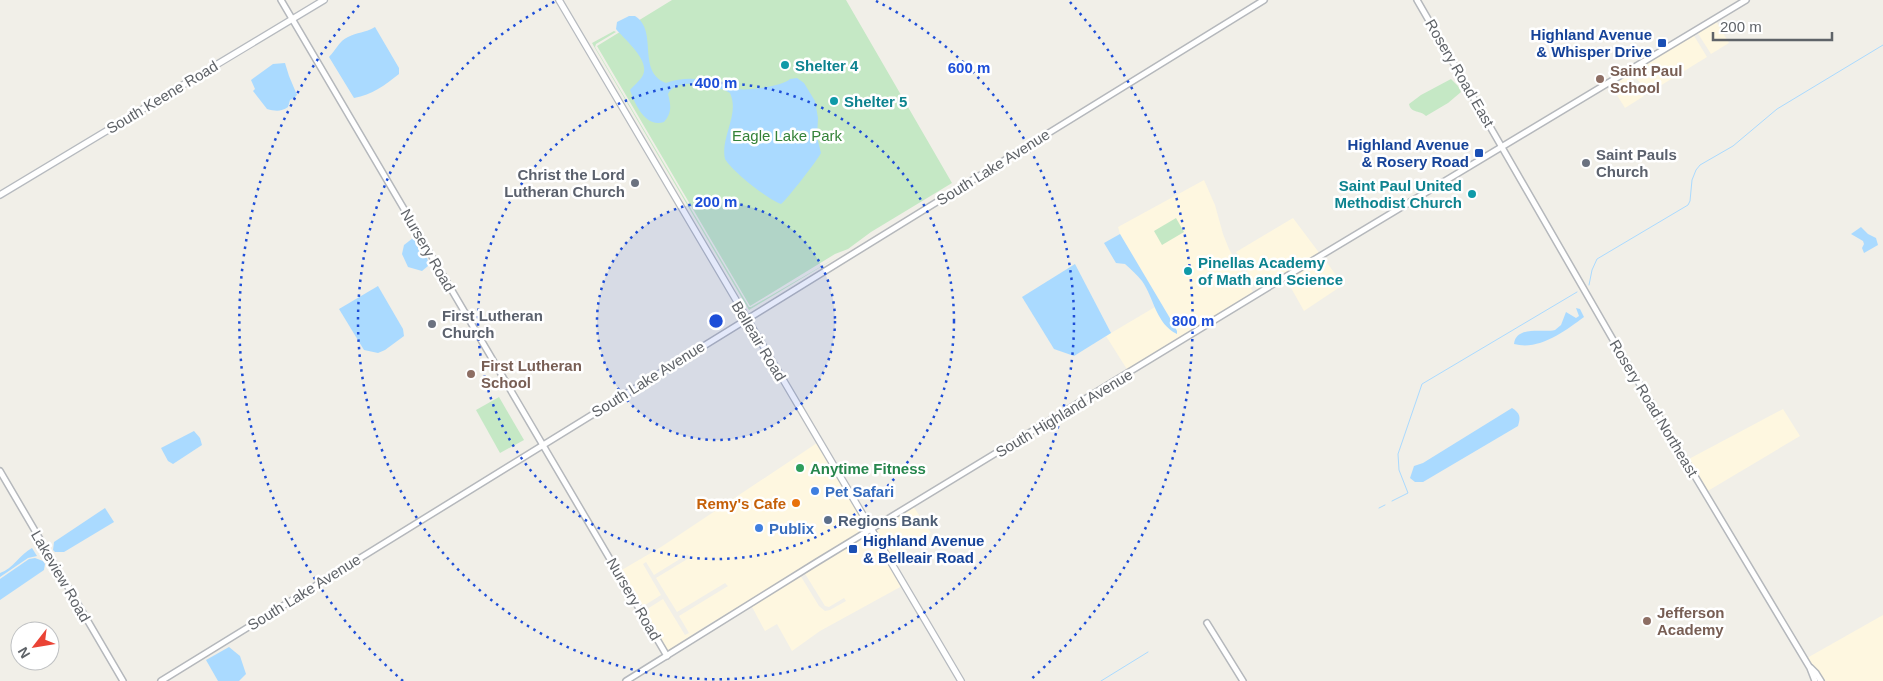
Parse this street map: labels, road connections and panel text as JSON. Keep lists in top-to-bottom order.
{
  "streets": {
    "main road": ["South Keene Road", "Belleair Road"],
    "street": [
      "Rosery Road East",
      "South Lake Avenue",
      "Nursery Road",
      "Rosery Road Northeast",
      "South Highland Avenue",
      "Lakeview Road"
    ]
  },
  "crossings": [
    ["Rosery Road East", "Rosery Road Northeast"],
    ["Rosery Road East", "South Highland Avenue"],
    ["South Keene Road", "Nursery Road"],
    ["South Lake Avenue", "Nursery Road"],
    ["South Lake Avenue", "Belleair Road"],
    ["Nursery Road", "South Highland Avenue"],
    ["Belleair Road", "South Highland Avenue"],
    ["Rosery Road Northeast", "South Highland Avenue"]
  ],
  "parks": ["Eagle Lake Park"],
  "places": {
    "transit": ["Highland Avenue & Whisper Drive", "Highland Avenue & Rosery Road", "Highland Avenue & Belleair Road"],
    "other": [
      "Shelter 4",
      "Saint Paul School",
      "Shelter 5",
      "Saint Pauls Church",
      "Christ the Lord Lutheran Church",
      "Saint Paul United Methodist Church",
      "Pinellas Academy of Math and Science",
      "First Lutheran Church",
      "First Lutheran School",
      "Anytime Fitness",
      "Pet Safari",
      "Remy's Cafe",
      "Regions Bank",
      "Publix",
      "Jefferson Academy"
    ]
  },
  "scale_bar": "200 m",
  "north": "bottom left",
  "rings": [
    "600 m",
    "400 m",
    "200 m",
    "800 m"
  ]
}
